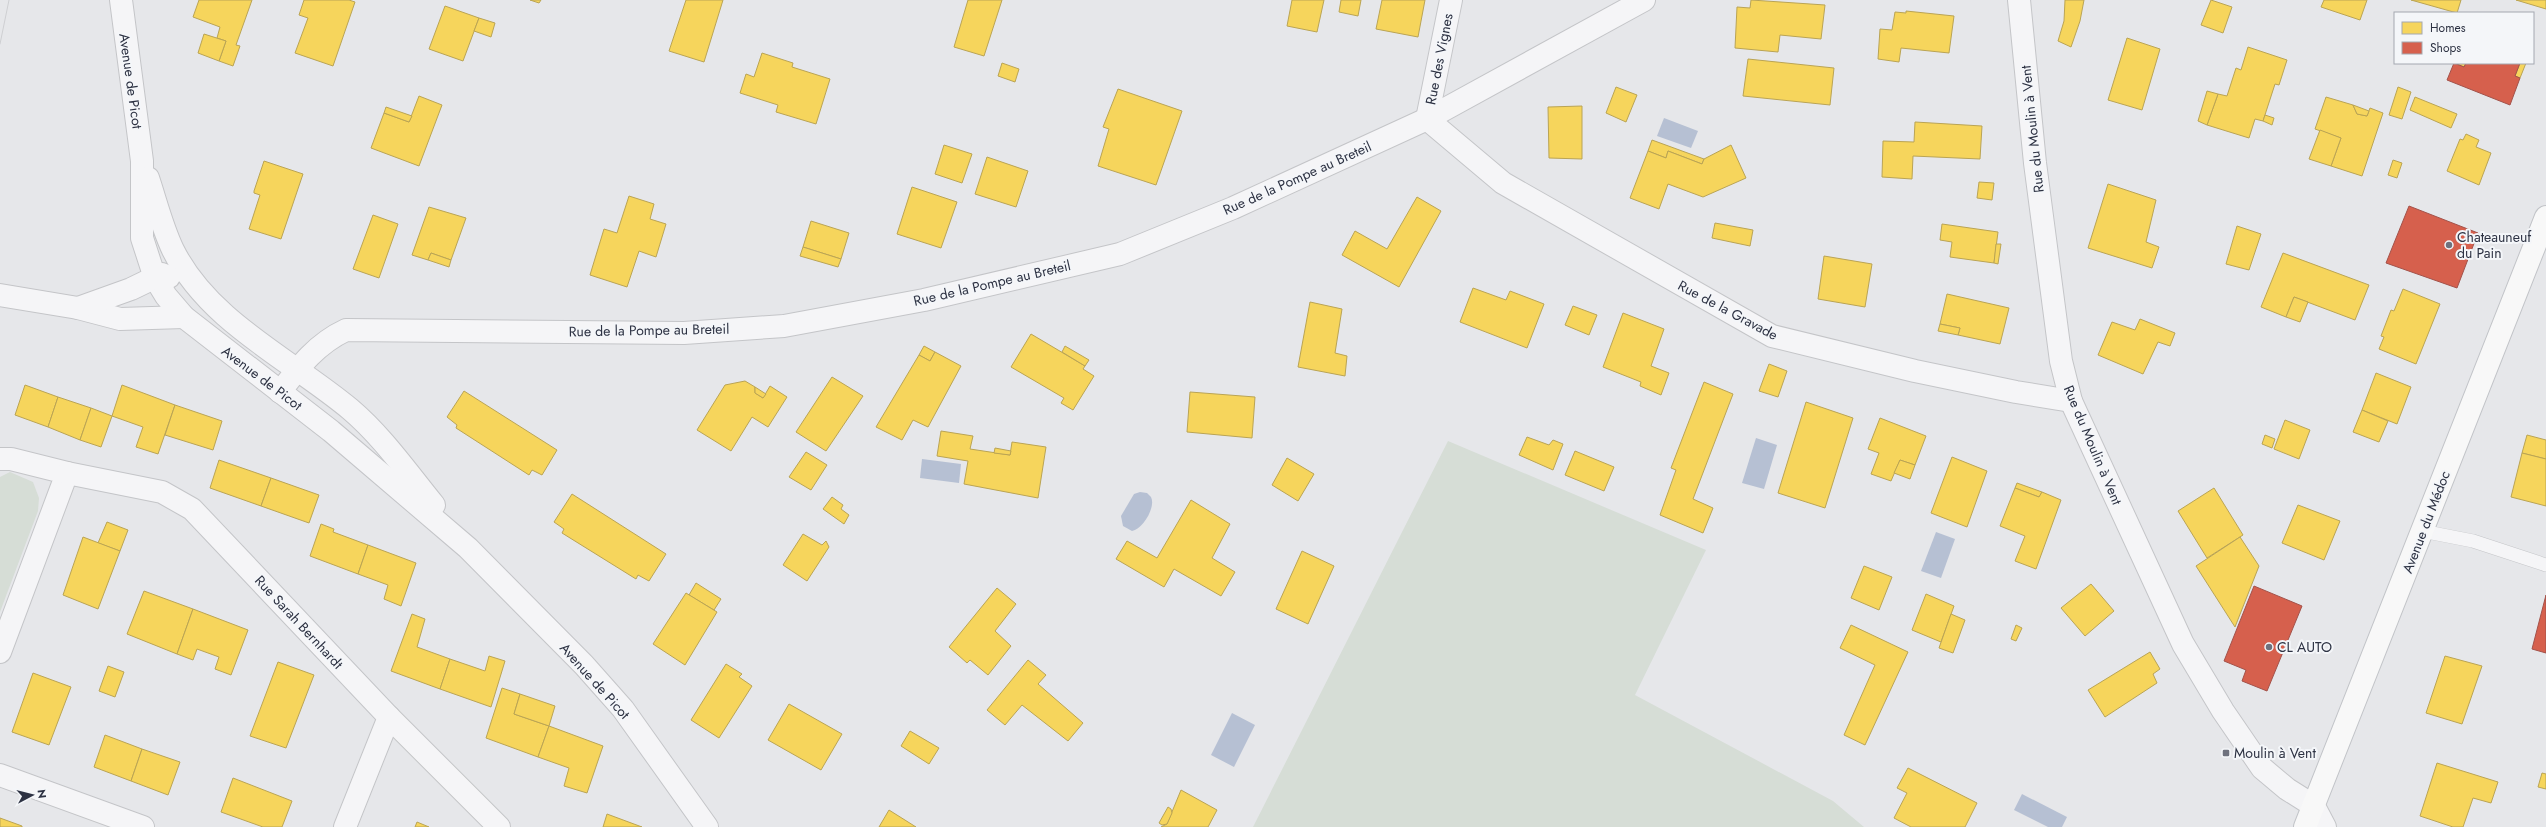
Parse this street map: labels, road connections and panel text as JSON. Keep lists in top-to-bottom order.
{
  "streets": {
    "main road": ["Avenue du Médoc"],
    "street": [
      "Rue des Vignes",
      "Avenue de Picot",
      "Rue du Moulin à Vent",
      "Rue de la Pompe au Breteil",
      "Rue de la Gravade",
      "Rue Sarah Bernhardt"
    ]
  },
  "crossings": [
    ["Rue des Vignes", "Rue de la Pompe au Breteil"],
    ["Rue des Vignes", "Rue de la Gravade"],
    ["Avenue de Picot", "Rue de la Pompe au Breteil"],
    ["Rue du Moulin à Vent", "Rue de la Gravade"],
    ["Rue du Moulin à Vent", "Avenue du Médoc"],
    ["Rue de la Pompe au Breteil", "Rue de la Gravade"]
  ],
  "places": {
    "other": ["Chateauneuf du Pain", "CL AUTO"],
    "transit": ["Moulin à Vent"]
  },
  "legend": ["Homes", "Shops"],
  "north": "right"
}
